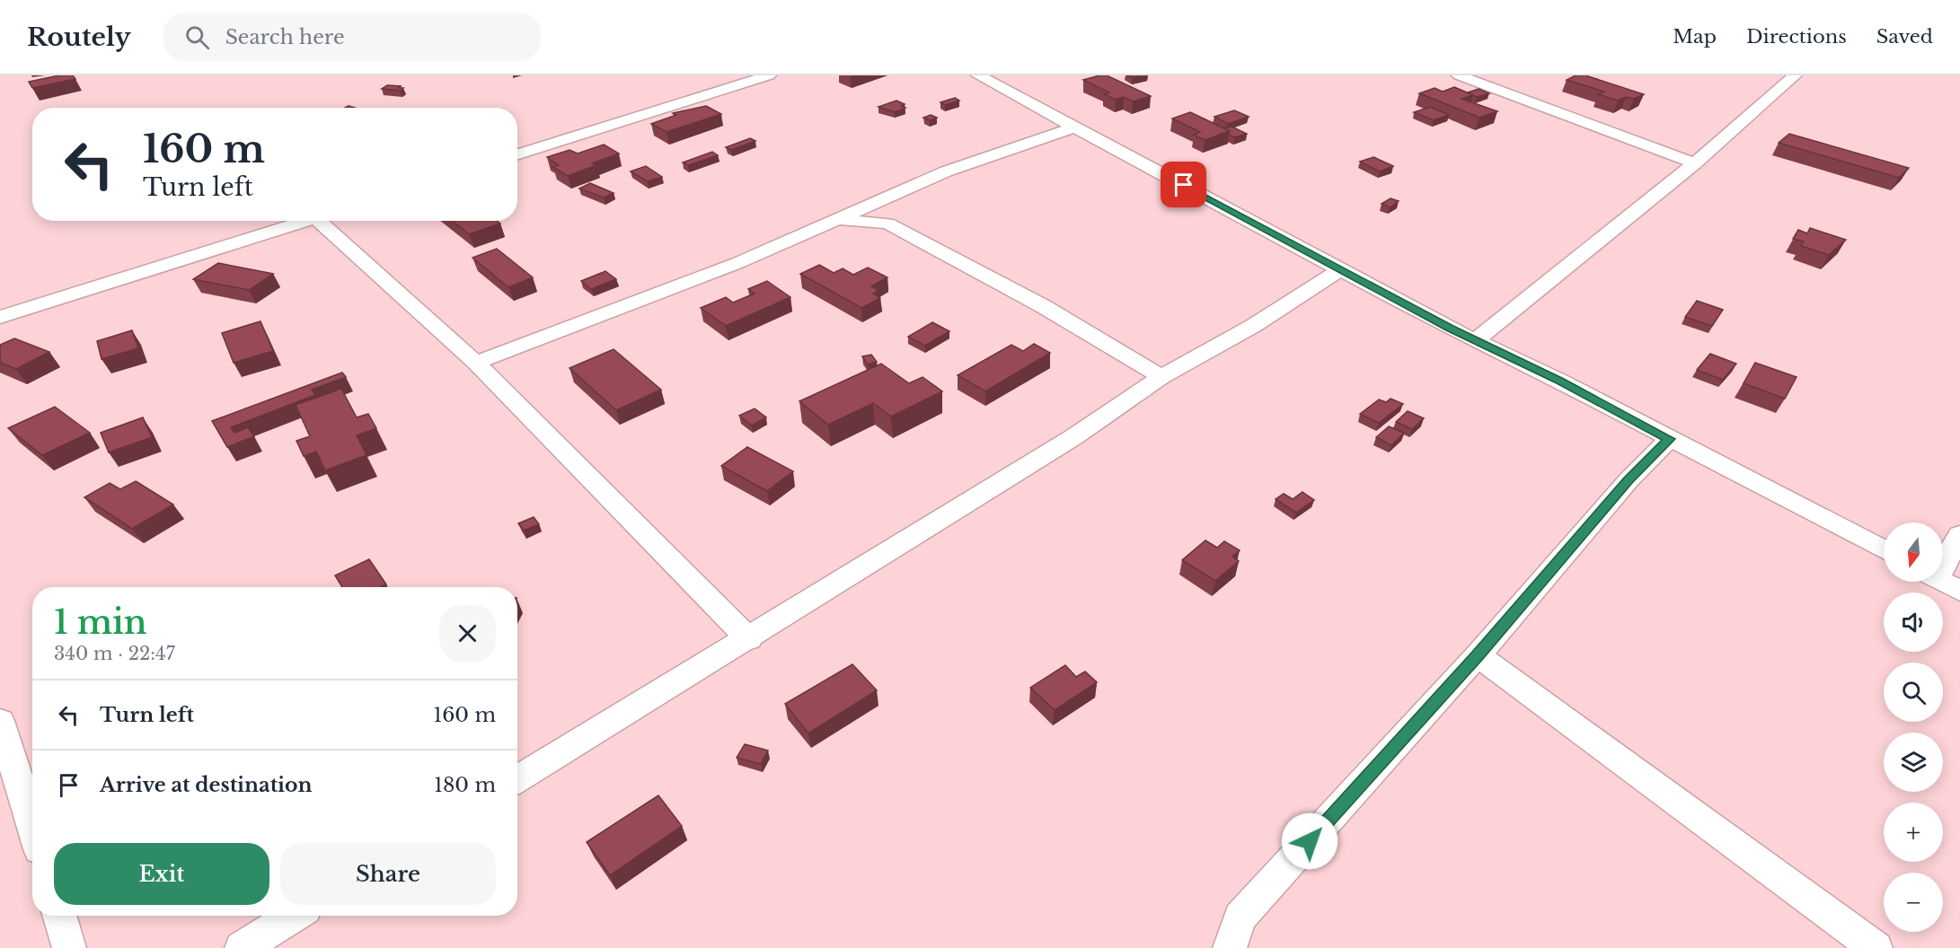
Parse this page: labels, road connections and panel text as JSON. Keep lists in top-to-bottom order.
{
  "north": "bottom",
  "page": {
    "header": "Routely",
    "search": "Search here",
    "nav": ["Map", "Directions", "Saved"],
    "turn": ["160 m", "Turn left"],
    "map_buttons": ["+", "−"],
    "heading": ["1 min", "340 m · 22:47"],
    "list": [
      {
        "name": "Turn left",
        "value": "160 m"
      },
      {
        "name": "Arrive at destination",
        "value": "180 m"
      }
    ],
    "buttons": ["Exit", "Share"]
  }
}
